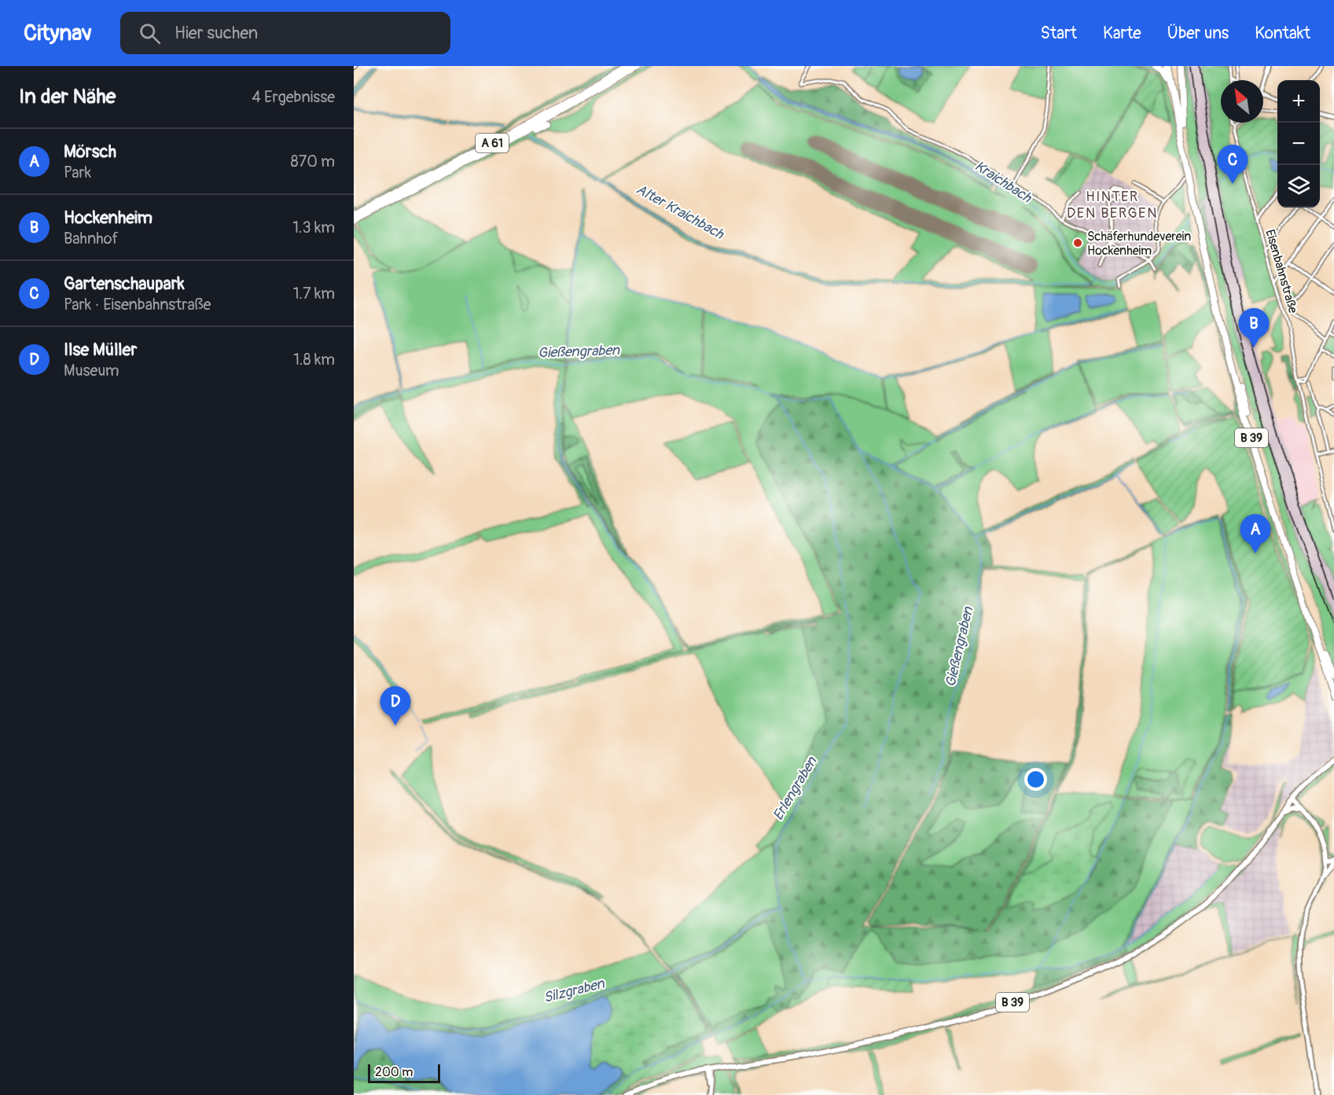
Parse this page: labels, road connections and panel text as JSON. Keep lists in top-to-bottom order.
{
  "streets": {
    "highway": ["A 61", "B 39"],
    "street": ["Eisenbahnstraße"]
  },
  "districts": ["HINTER DEN BERGEN"],
  "water": [
    "Kraichbach",
    "Alter Kraichbach",
    "Gießengraben",
    "Erlengraben",
    "Silzgraben"
  ],
  "places": ["Schäferhundeverein Hockenheim"],
  "scale_bar": "200 m",
  "north": "top left",
  "page": {
    "header": "Citynav",
    "search": "Hier suchen",
    "nav": [
      "Start",
      "Karte",
      "Über uns",
      "Kontakt"
    ],
    "heading": ["In der Nähe", "4 Ergebnisse"],
    "map_buttons": ["+", "−"],
    "list": [
      {
        "mark": "A",
        "name": "Mörsch",
        "note": "Park",
        "value": "870 m"
      },
      {
        "mark": "B",
        "name": "Hockenheim",
        "note": "Bahnhof",
        "value": "1.3 km"
      },
      {
        "mark": "C",
        "name": "Gartenschaupark",
        "note": "Park · Eisenbahnstraße",
        "value": "1.7 km"
      },
      {
        "mark": "D",
        "name": "Ilse Müller",
        "note": "Museum",
        "value": "1.8 km"
      }
    ],
    "pins": [
      "C",
      "B",
      "A",
      "D"
    ],
    "scale": "200 m"
  }
}
